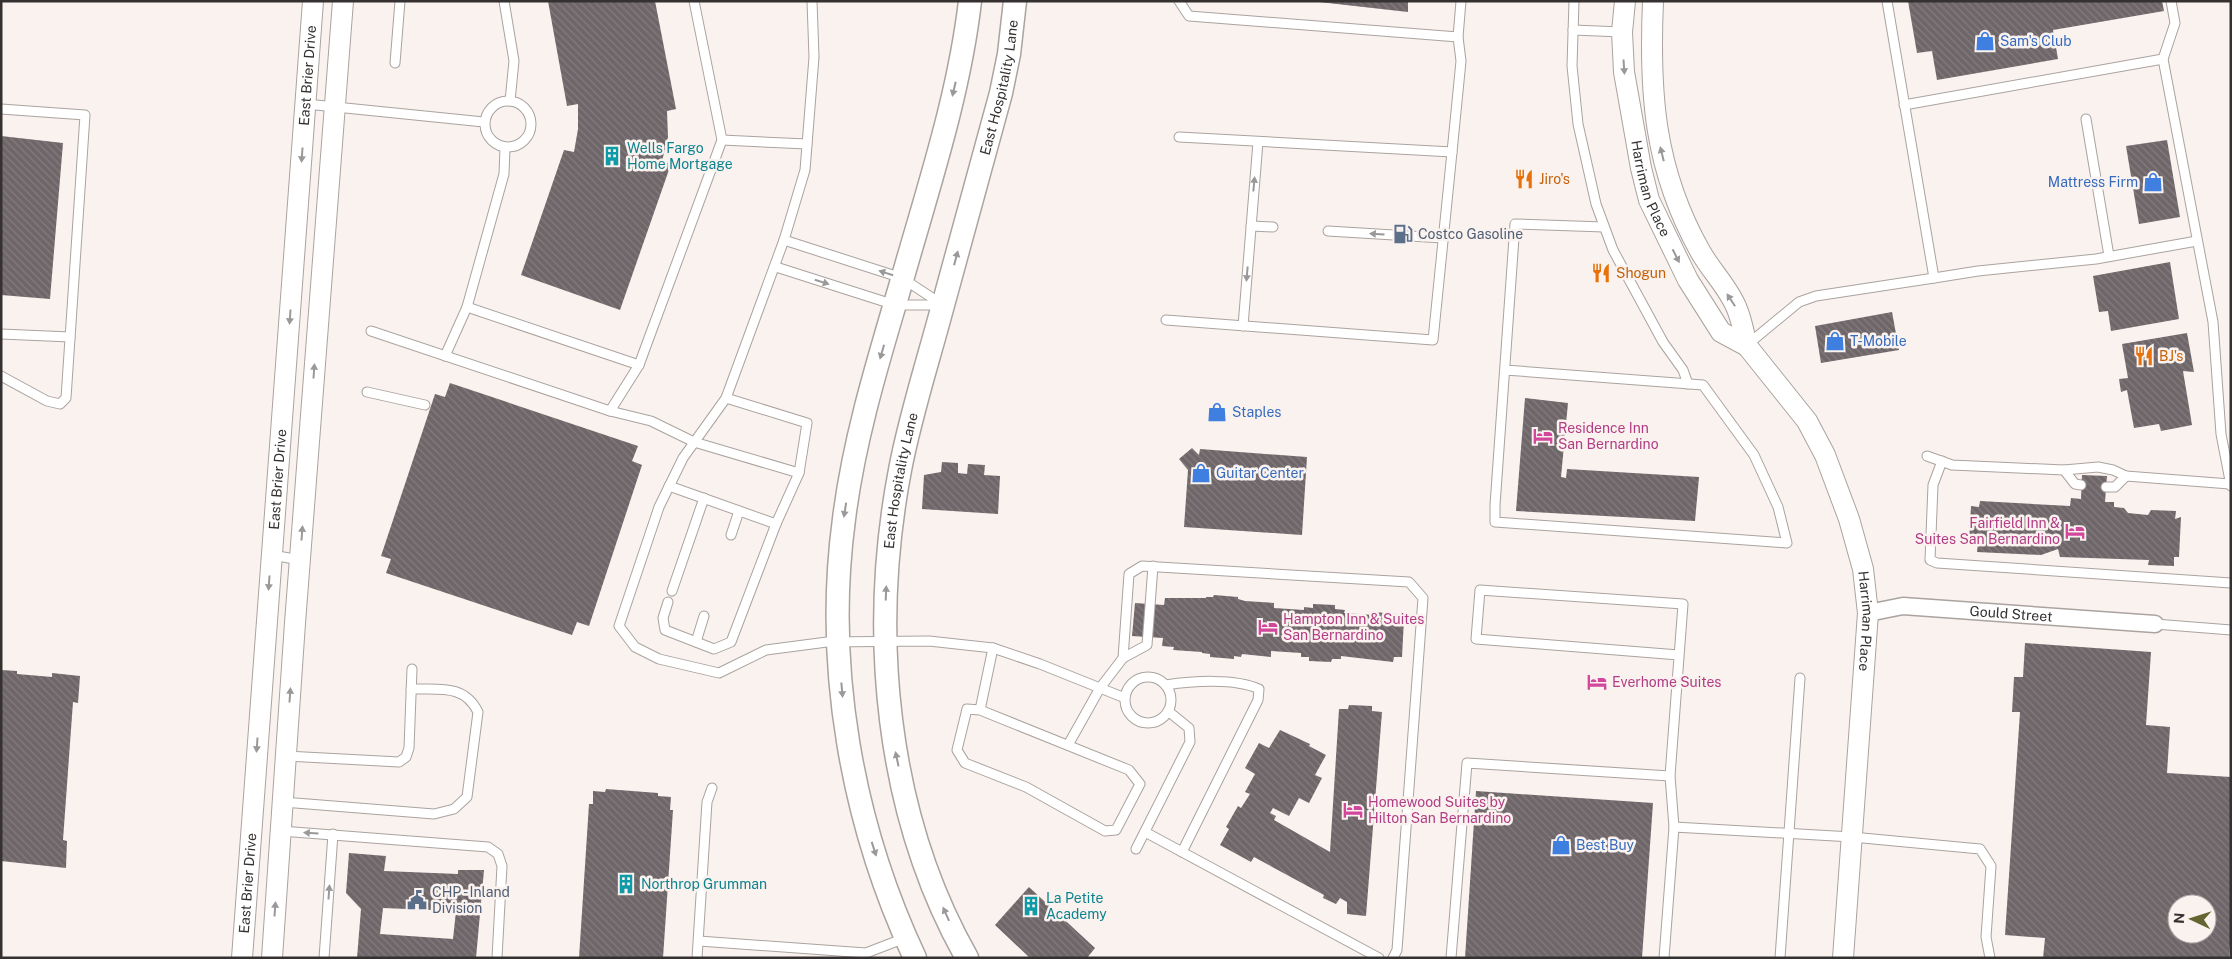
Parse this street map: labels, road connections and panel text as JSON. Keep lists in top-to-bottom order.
{
  "streets": {
    "main road": ["East Hospitality Lane"],
    "street": ["East Brier Drive", "Harriman Place", "Gould Street"]
  },
  "crossings": [
    ["Harriman Place", "Gould Street"]
  ],
  "places": {
    "shop": [
      "Sam's Club",
      "Mattress Firm",
      "T-Mobile",
      "Staples",
      "Guitar Center",
      "Best Buy"
    ],
    "building": ["Wells Fargo Home Mortgage", "Northrop Grumman", "La Petite Academy"],
    "restaurant": ["Jiro's", "Shogun", "BJ's"],
    "fuel station": ["Costco Gasoline"],
    "hotel": [
      "Residence Inn San Bernardino",
      "Fairfield Inn & Suites San Bernardino",
      "Hampton Inn & Suites San Bernardino",
      "Everhome Suites",
      "Homewood Suites by Hilton San Bernardino"
    ],
    "public building": ["CHP - Inland Division"]
  },
  "north": "left"
}
